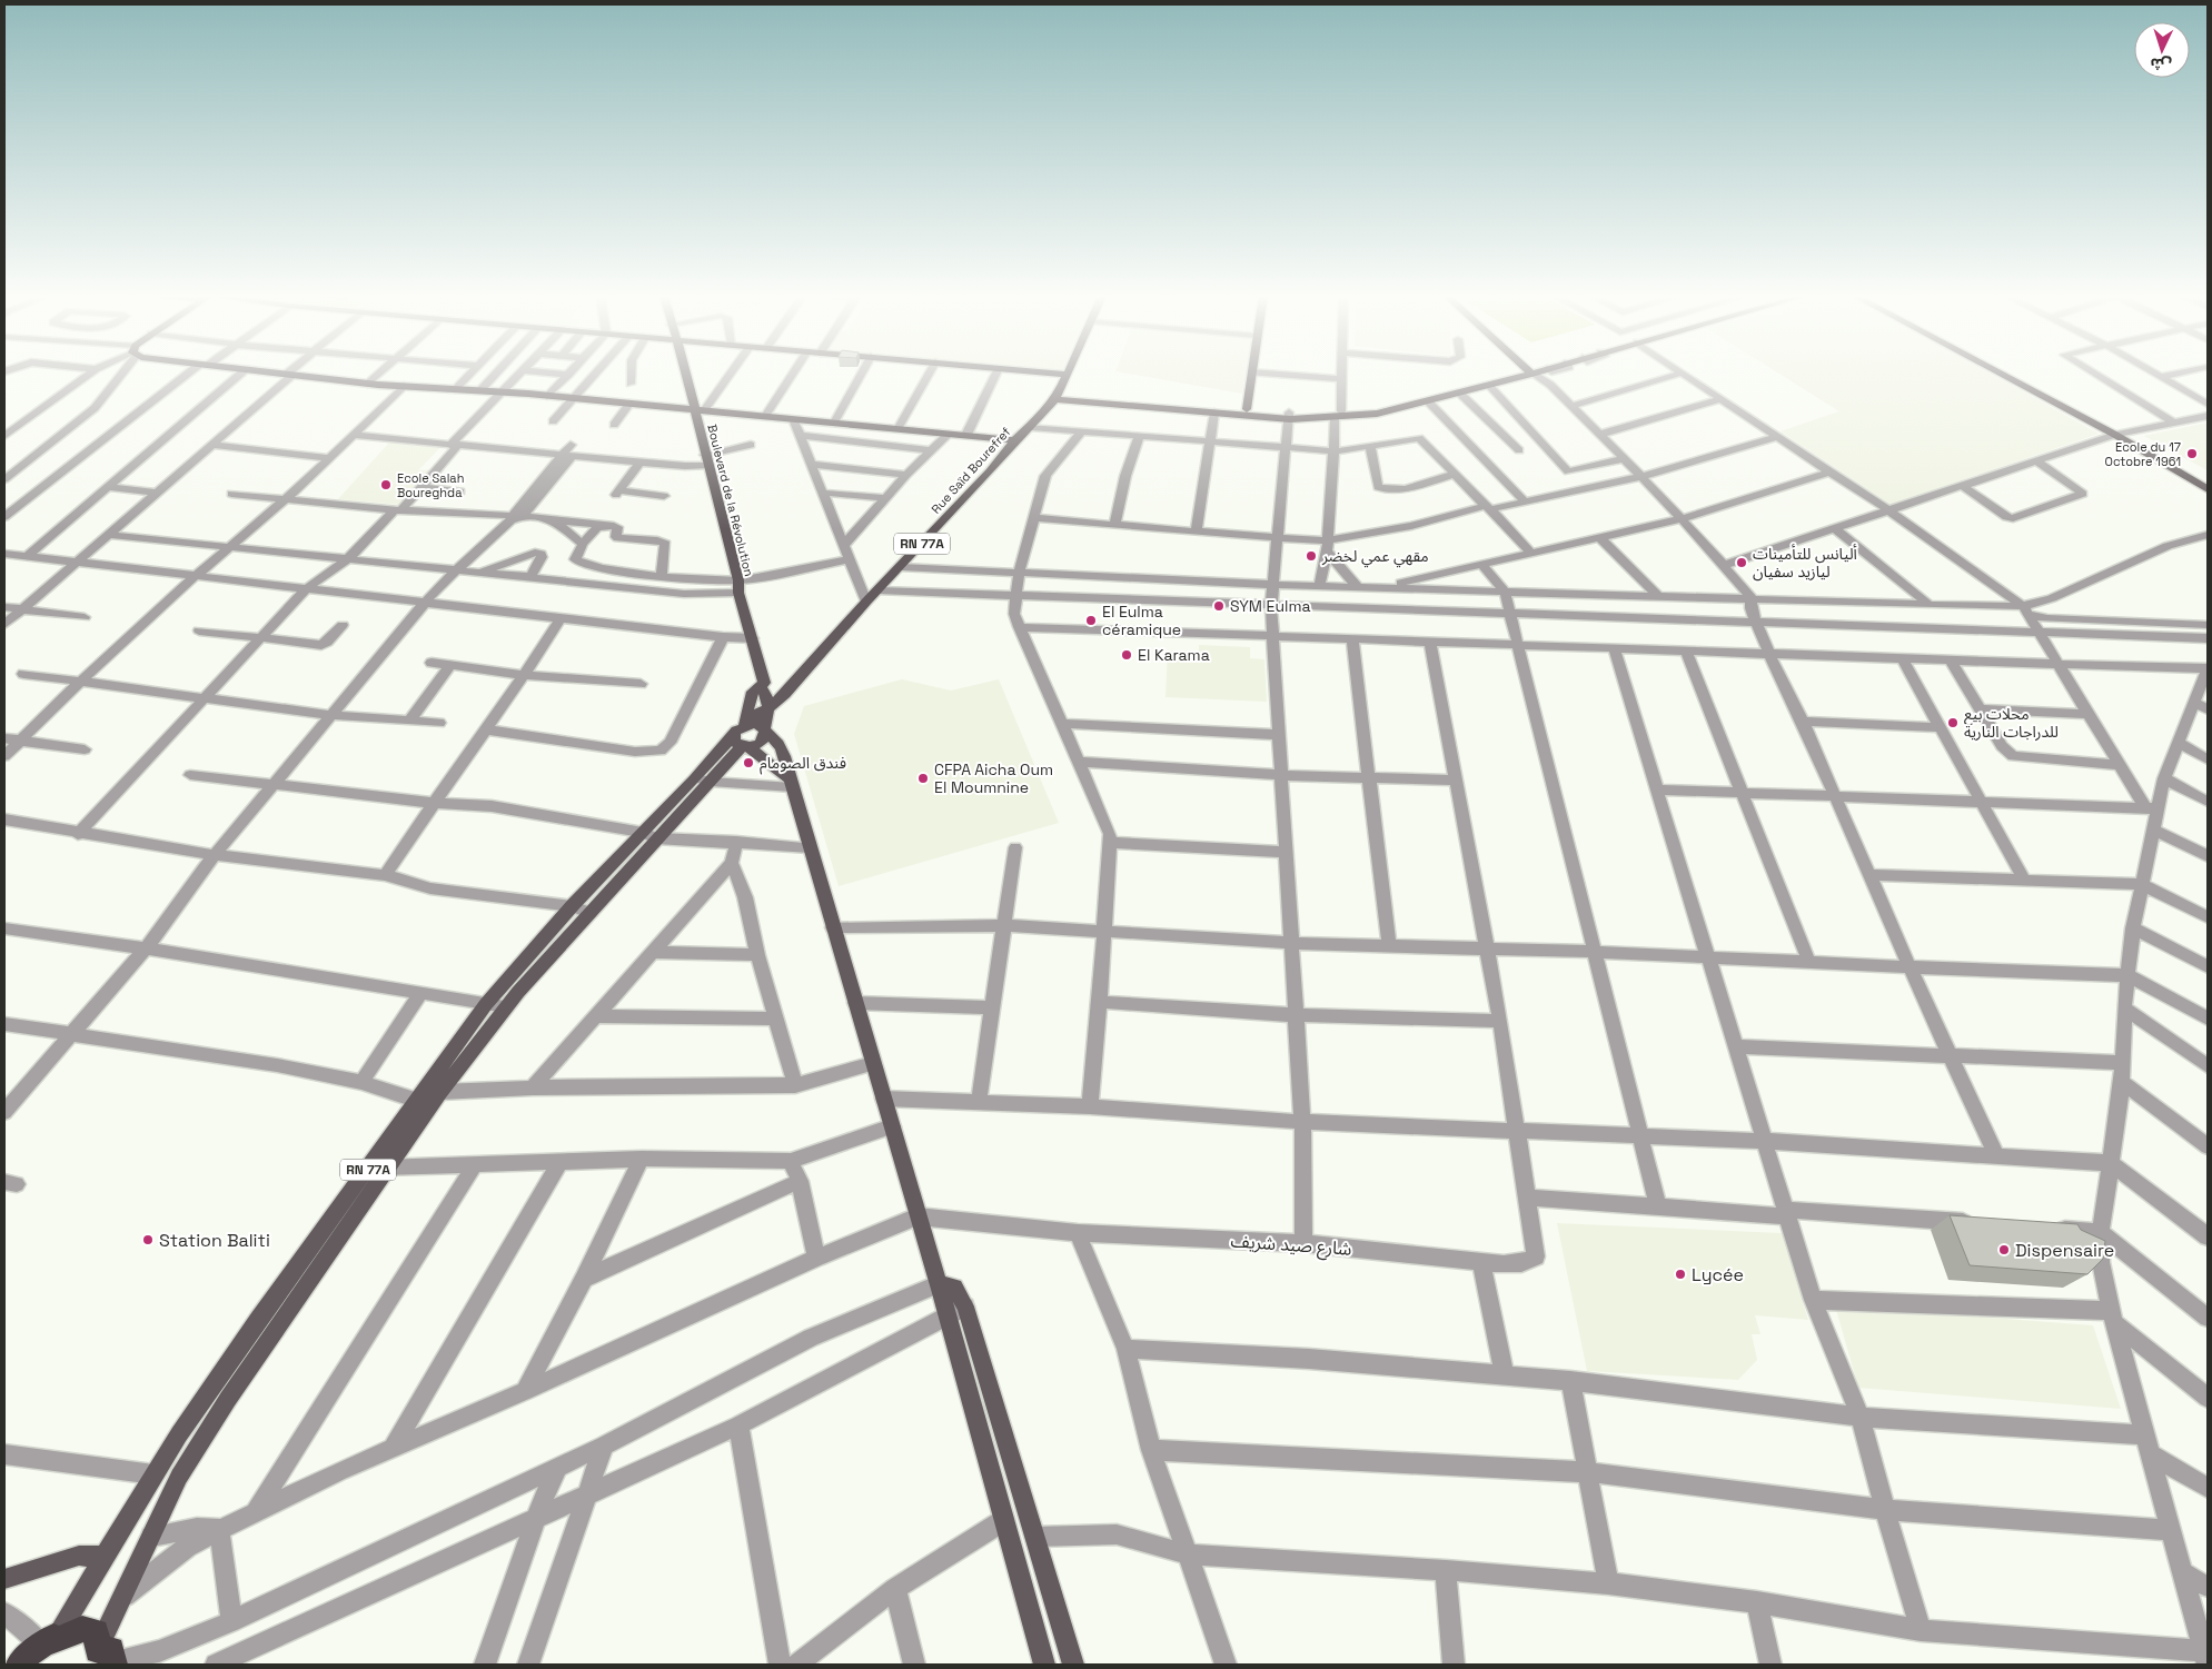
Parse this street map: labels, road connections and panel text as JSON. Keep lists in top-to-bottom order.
{
  "streets": {
    "main road": ["Rue Saïd Bourefref", "Boulevard de la Révolution", "RN 77A"],
    "street": ["شارع صيد شريف"]
  },
  "crossings": [
    ["Rue Saïd Bourefref", "Boulevard de la Révolution"]
  ],
  "places": [
    "Ecole du 17 Octobre 1961",
    "Ecole Salah Boureghda",
    "مقهي عمي لخضر",
    "أليانس للتأمينات ليازيد سفيان",
    "SYM Eulma",
    "El Eulma céramique",
    "El Karama",
    "محلات بيع للدراجات النارية",
    "فندق الصومام",
    "CFPA Aicha Oum El Moumnine",
    "Station Baliti",
    "Dispensaire",
    "Lycée"
  ],
  "north": "bottom"
}
